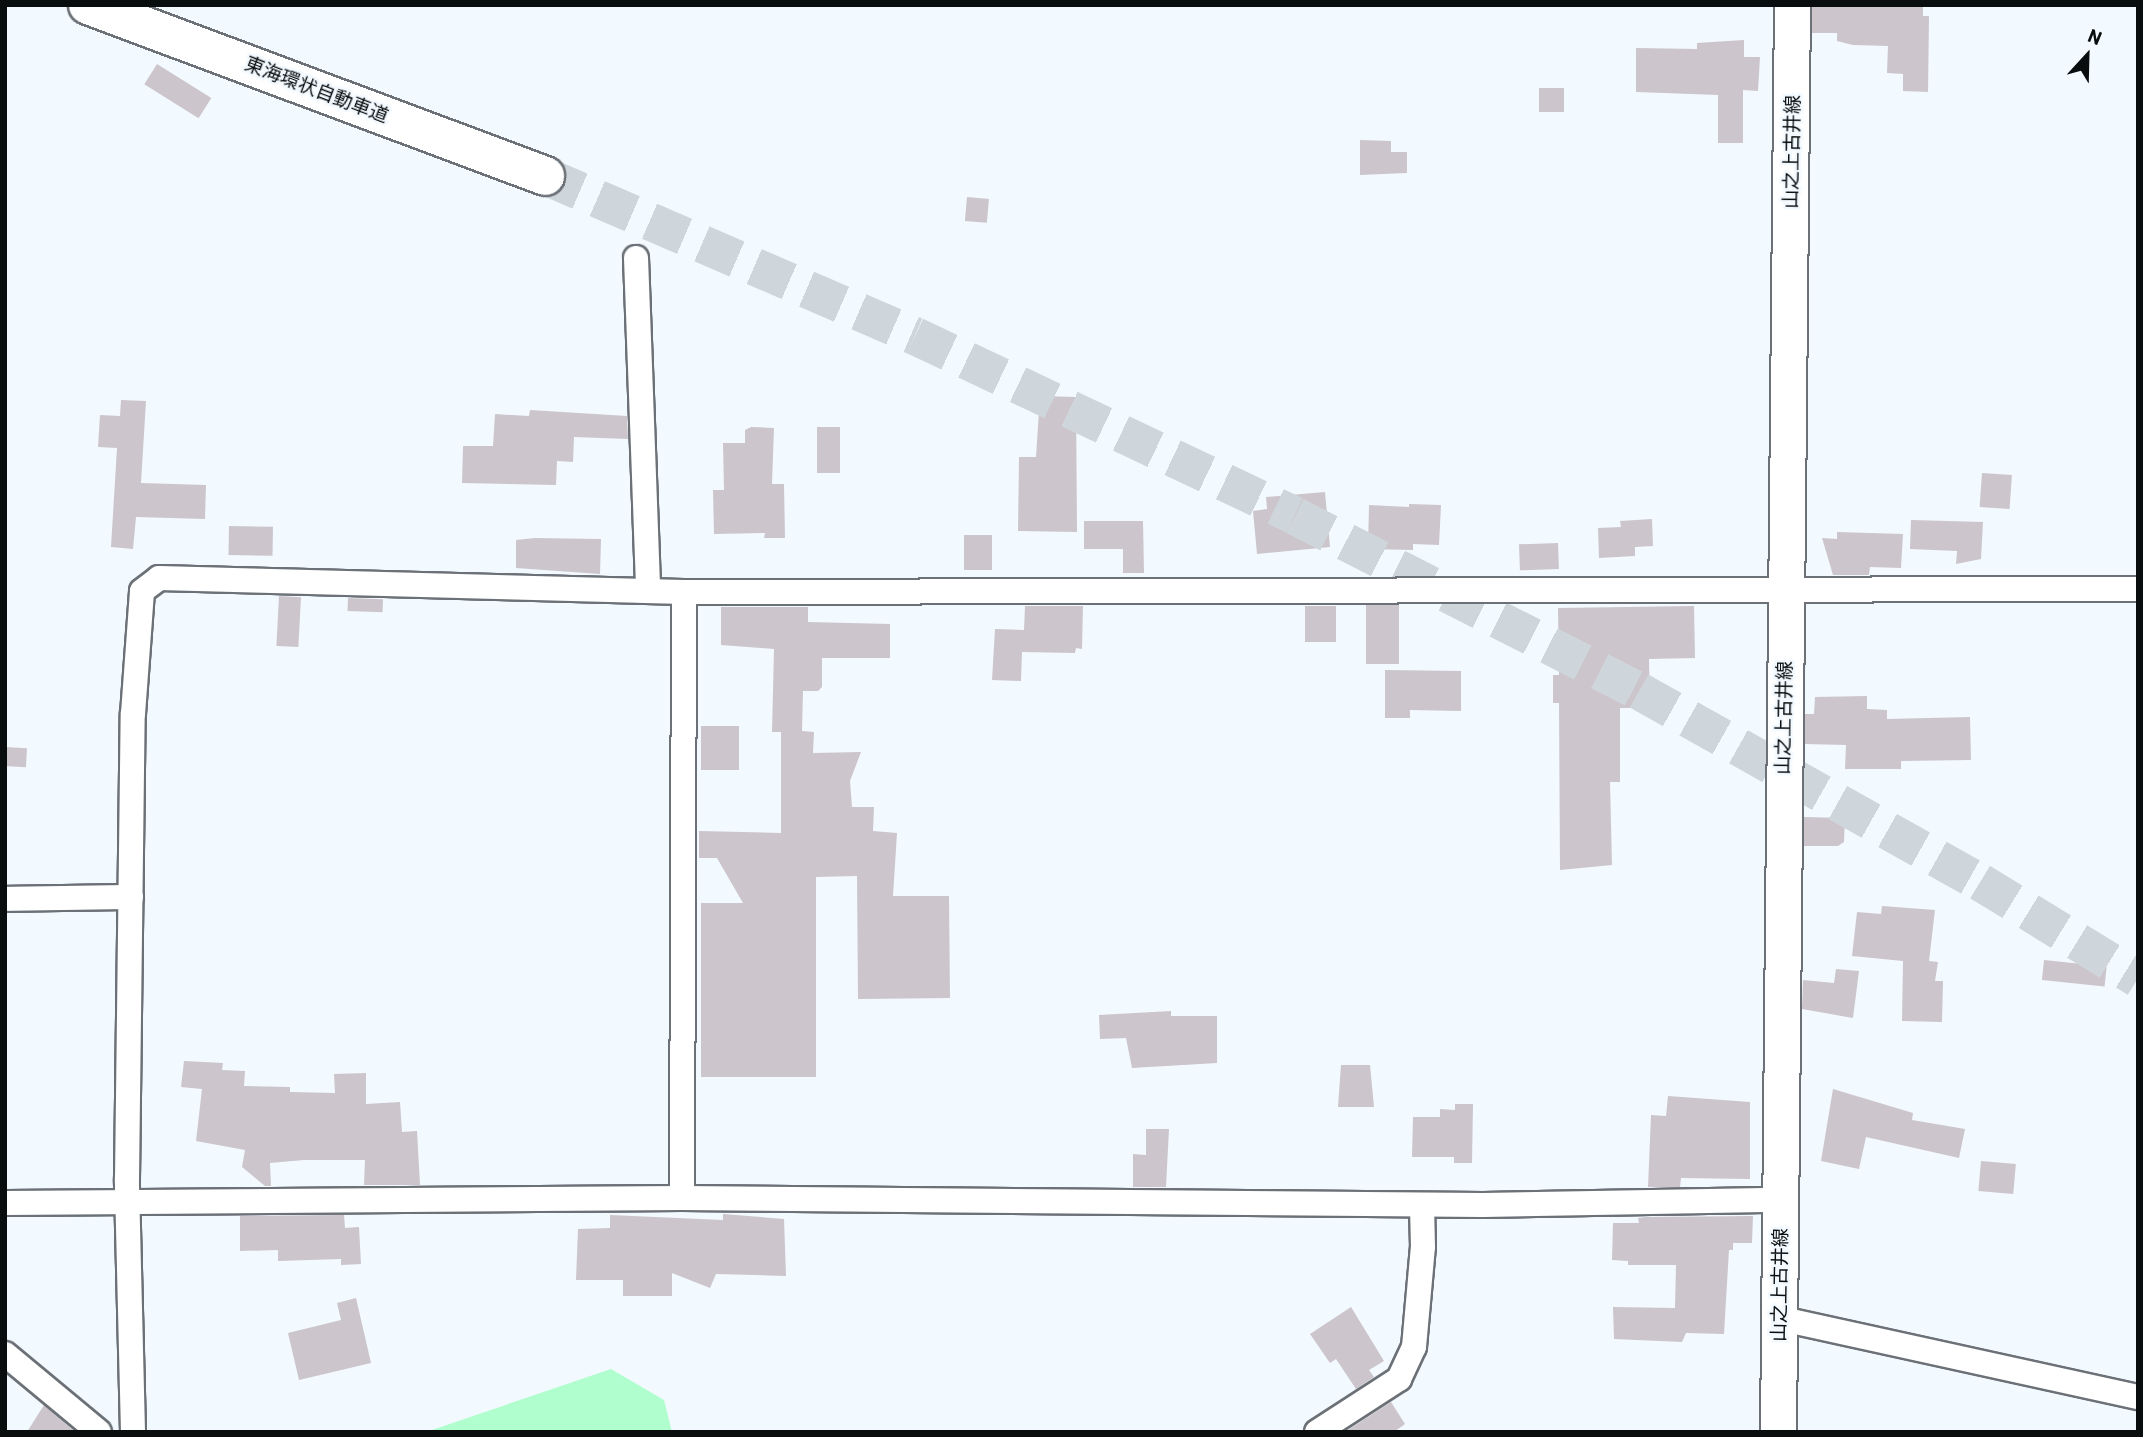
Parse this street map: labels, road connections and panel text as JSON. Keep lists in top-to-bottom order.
{
  "streets": {
    "highway": ["東海環状自動車道"],
    "main road": ["山之上古井線"]
  },
  "north": "top"
}
